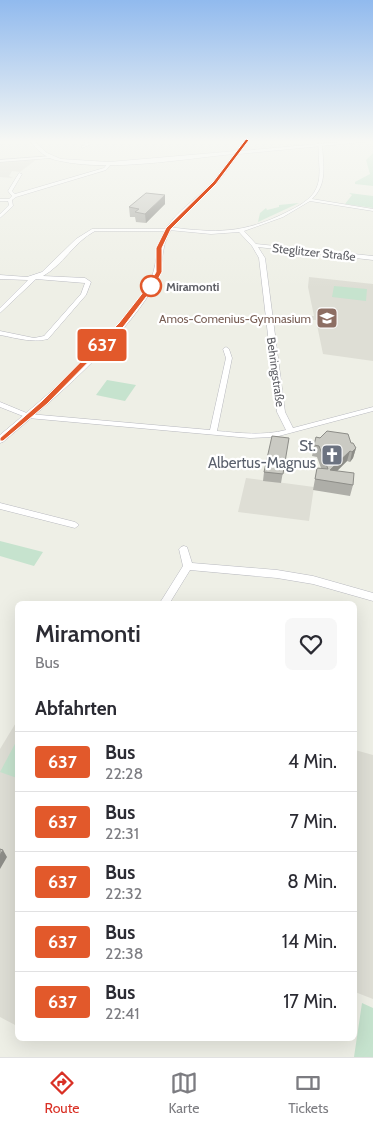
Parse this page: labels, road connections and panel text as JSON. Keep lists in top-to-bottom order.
{
  "streets": {
    "street": ["Steglitzer Straße", "Behringstraße"]
  },
  "crossings": [
    ["Steglitzer Straße", "Behringstraße"]
  ],
  "places": {
    "other": ["Miramonti"],
    "school or university": ["Amos-Comenius-Gymnasium"],
    "church": ["St. Albertus-Magnus"]
  },
  "lines": ["bus line 637"],
  "page": {
    "on_map": "637",
    "heading": [
      ["Miramonti", "Bus"],
      "Abfahrten"
    ],
    "list": [
      {
        "mark": "637",
        "name": "Bus",
        "note": "22:28",
        "value": "4 Min."
      },
      {
        "mark": "637",
        "name": "Bus",
        "note": "22:31",
        "value": "7 Min."
      },
      {
        "mark": "637",
        "name": "Bus",
        "note": "22:32",
        "value": "8 Min."
      },
      {
        "mark": "637",
        "name": "Bus",
        "note": "22:38",
        "value": "14 Min."
      },
      {
        "mark": "637",
        "name": "Bus",
        "note": "22:41",
        "value": "17 Min."
      }
    ],
    "tabs": ["Route", "Karte", "Tickets"]
  }
}
